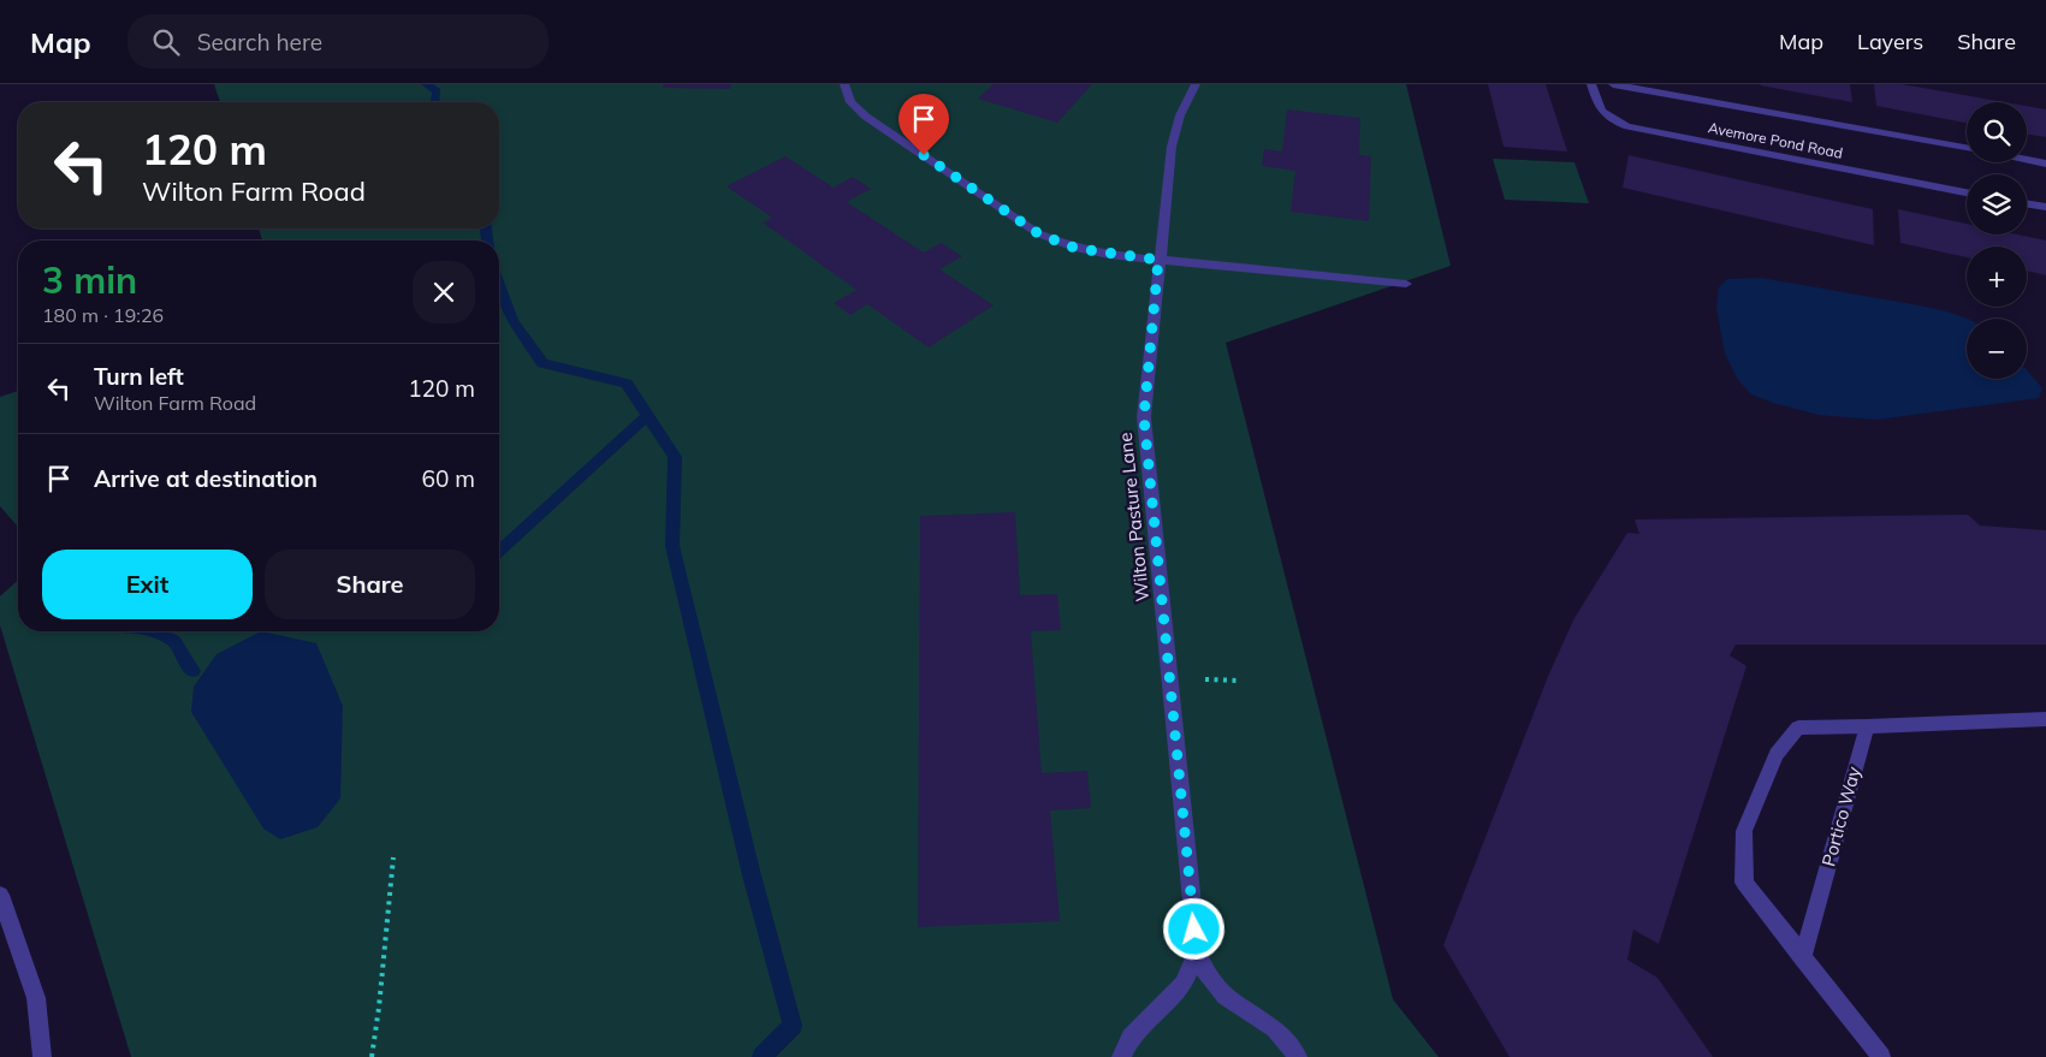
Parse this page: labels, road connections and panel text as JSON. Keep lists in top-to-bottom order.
{
  "streets": {
    "street": ["Avemore Pond Road", "Wilton Pasture Lane", "Portico Way"]
  },
  "page": {
    "header": "Map",
    "search": "Search here",
    "nav": ["Map", "Layers", "Share"],
    "map_buttons": ["+", "−"],
    "turn": ["120 m", "Wilton Farm Road"],
    "heading": ["3 min", "180 m · 19:26"],
    "list": [
      {
        "name": "Turn left",
        "note": "Wilton Farm Road",
        "value": "120 m"
      },
      {
        "name": "Arrive at destination",
        "value": "60 m"
      }
    ],
    "buttons": ["Exit", "Share"]
  }
}
